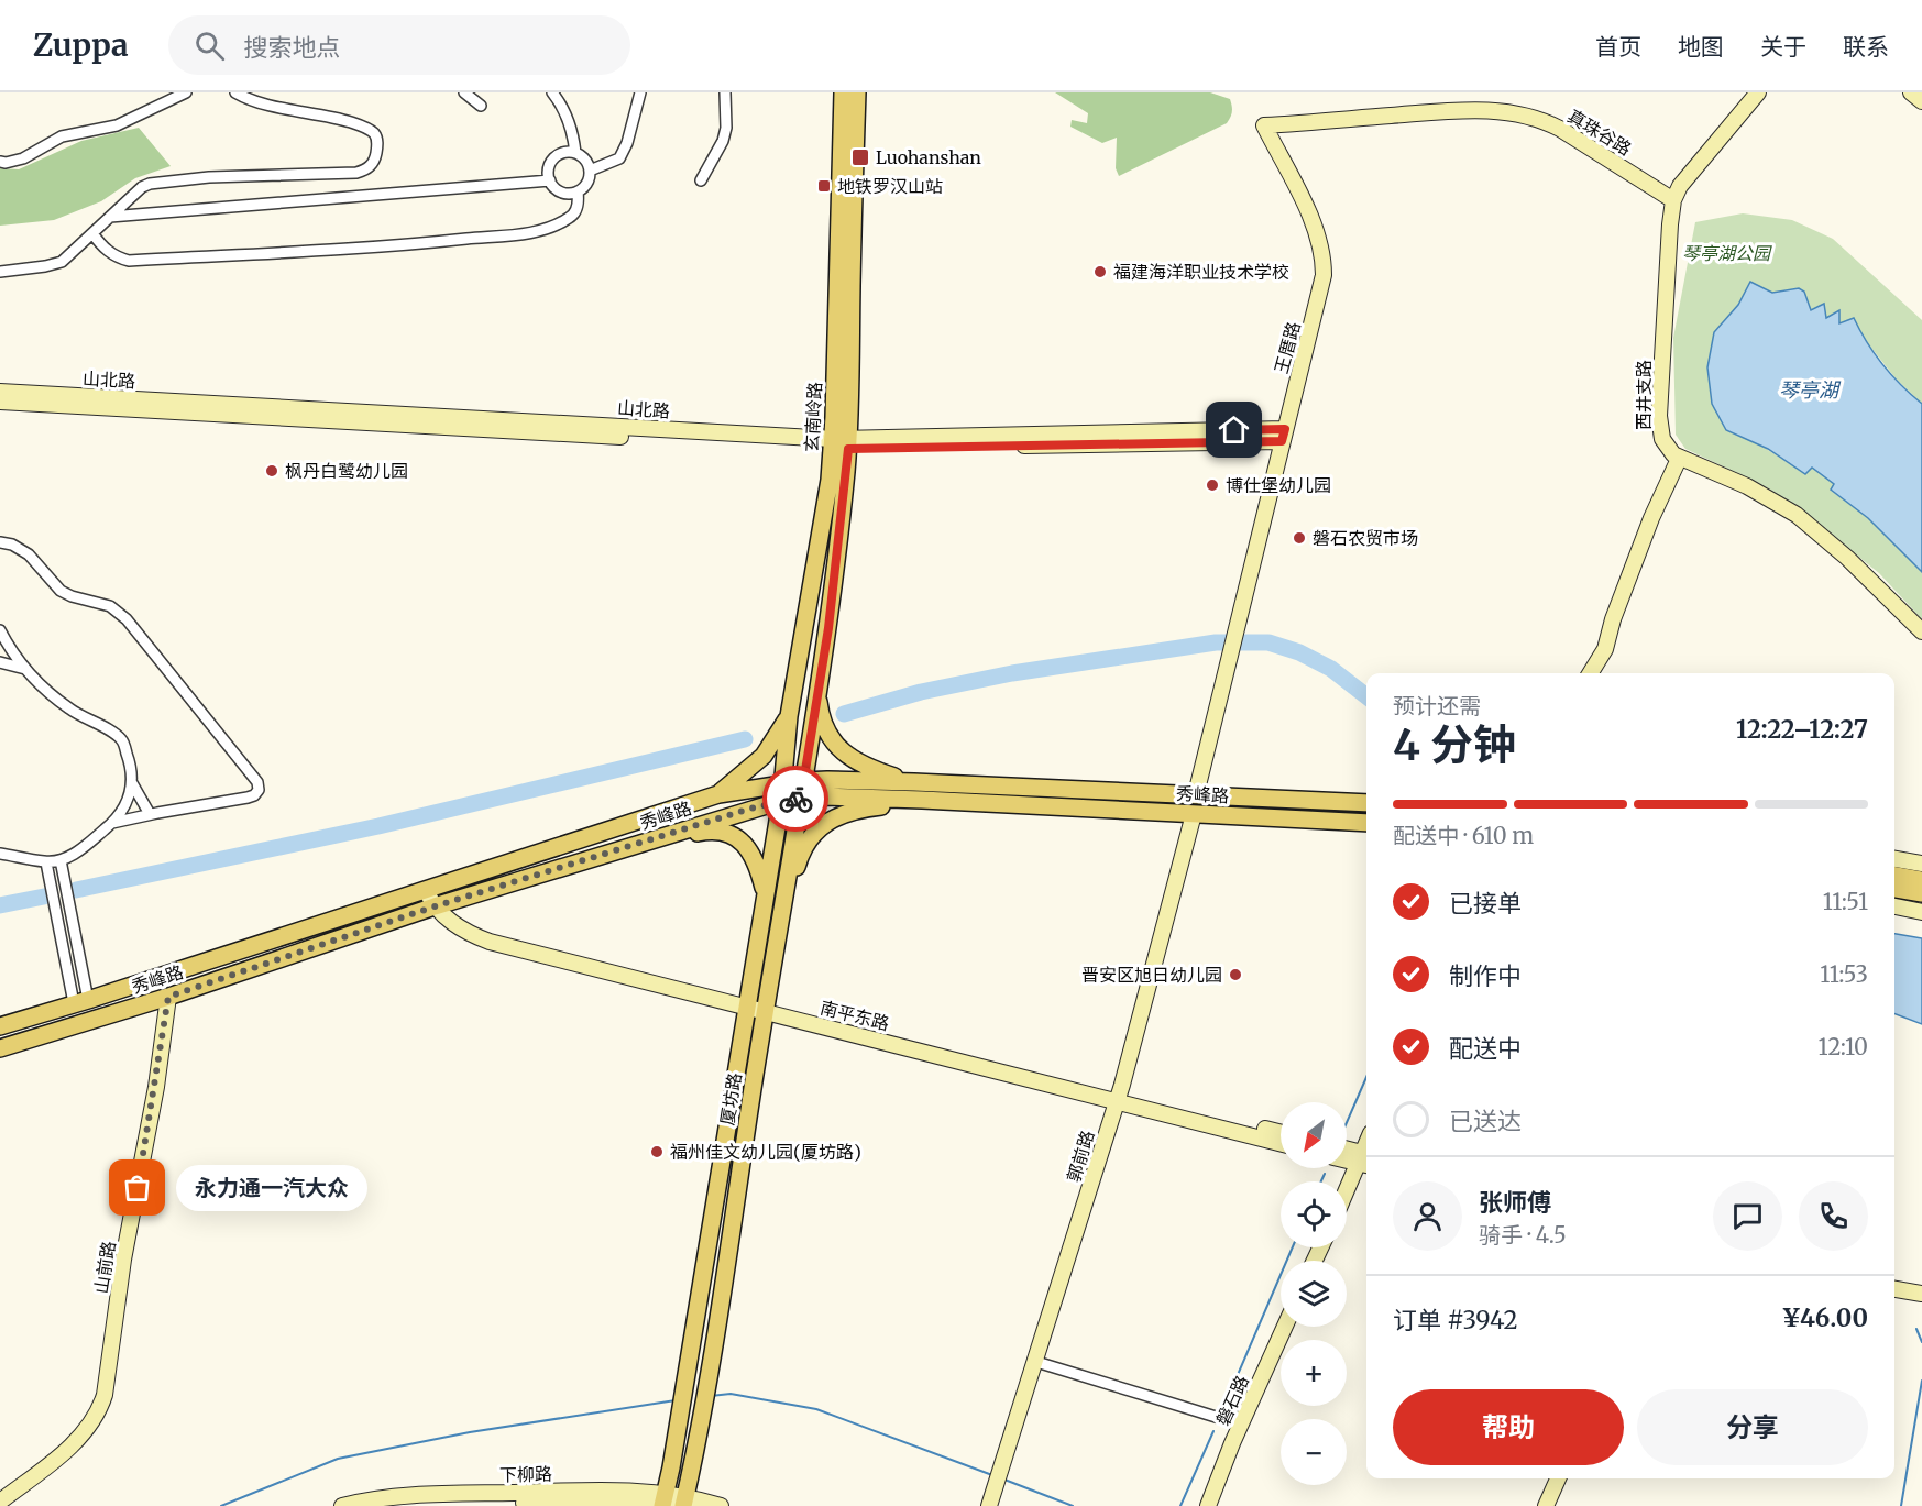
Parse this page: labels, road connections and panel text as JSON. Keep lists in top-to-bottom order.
{
  "streets": {
    "main road": [
      "真珠谷路",
      "王厝路",
      "山北路",
      "西井支路",
      "玄南岭路",
      "秀峰路",
      "南平东路",
      "厦坊路",
      "郭前路",
      "山前路",
      "磐石路",
      "下柳路"
    ]
  },
  "crossings": [
    ["真珠谷路", "王厝路"],
    ["真珠谷路", "西井支路"],
    ["王厝路", "山北路"],
    ["王厝路", "秀峰路"],
    ["山北路", "玄南岭路"],
    ["玄南岭路", "厦坊路"],
    ["秀峰路", "南平东路"],
    ["秀峰路", "厦坊路"],
    ["秀峰路", "郭前路"],
    ["秀峰路", "山前路"],
    ["南平东路", "厦坊路"],
    ["南平东路", "郭前路"],
    ["厦坊路", "下柳路"]
  ],
  "water": ["琴亭湖"],
  "parks": ["琴亭湖公园"],
  "places": {
    "transit": ["Luohanshan", "地铁罗汉山站"],
    "other": [
      "福建海洋职业技术学校",
      "枫丹白鹭幼儿园",
      "博仕堡幼儿园",
      "磐石农贸市场",
      "晋安区旭日幼儿园",
      "福州佳文幼儿园(厦坊路)",
      "永力通一汽大众"
    ]
  },
  "north": "bottom left",
  "page": {
    "header": "Zuppa",
    "search": "搜索地点",
    "nav": [
      "首页",
      "地图",
      "关于",
      "联系"
    ],
    "heading": ["4 分钟", "预计还需", "12:22–12:27"],
    "panel": [
      "张师傅",
      "骑手 · 4.5",
      "订单 #3942",
      "¥46.00"
    ],
    "bar": "配送中 · 610 m",
    "list": [
      ["已接单", "11:51"],
      ["制作中", "11:53"],
      ["配送中", "12:10"],
      "已送达"
    ],
    "map_buttons": ["+", "−"],
    "bubble": "永力通一汽大众",
    "buttons": ["帮助", "分享"]
  }
}
